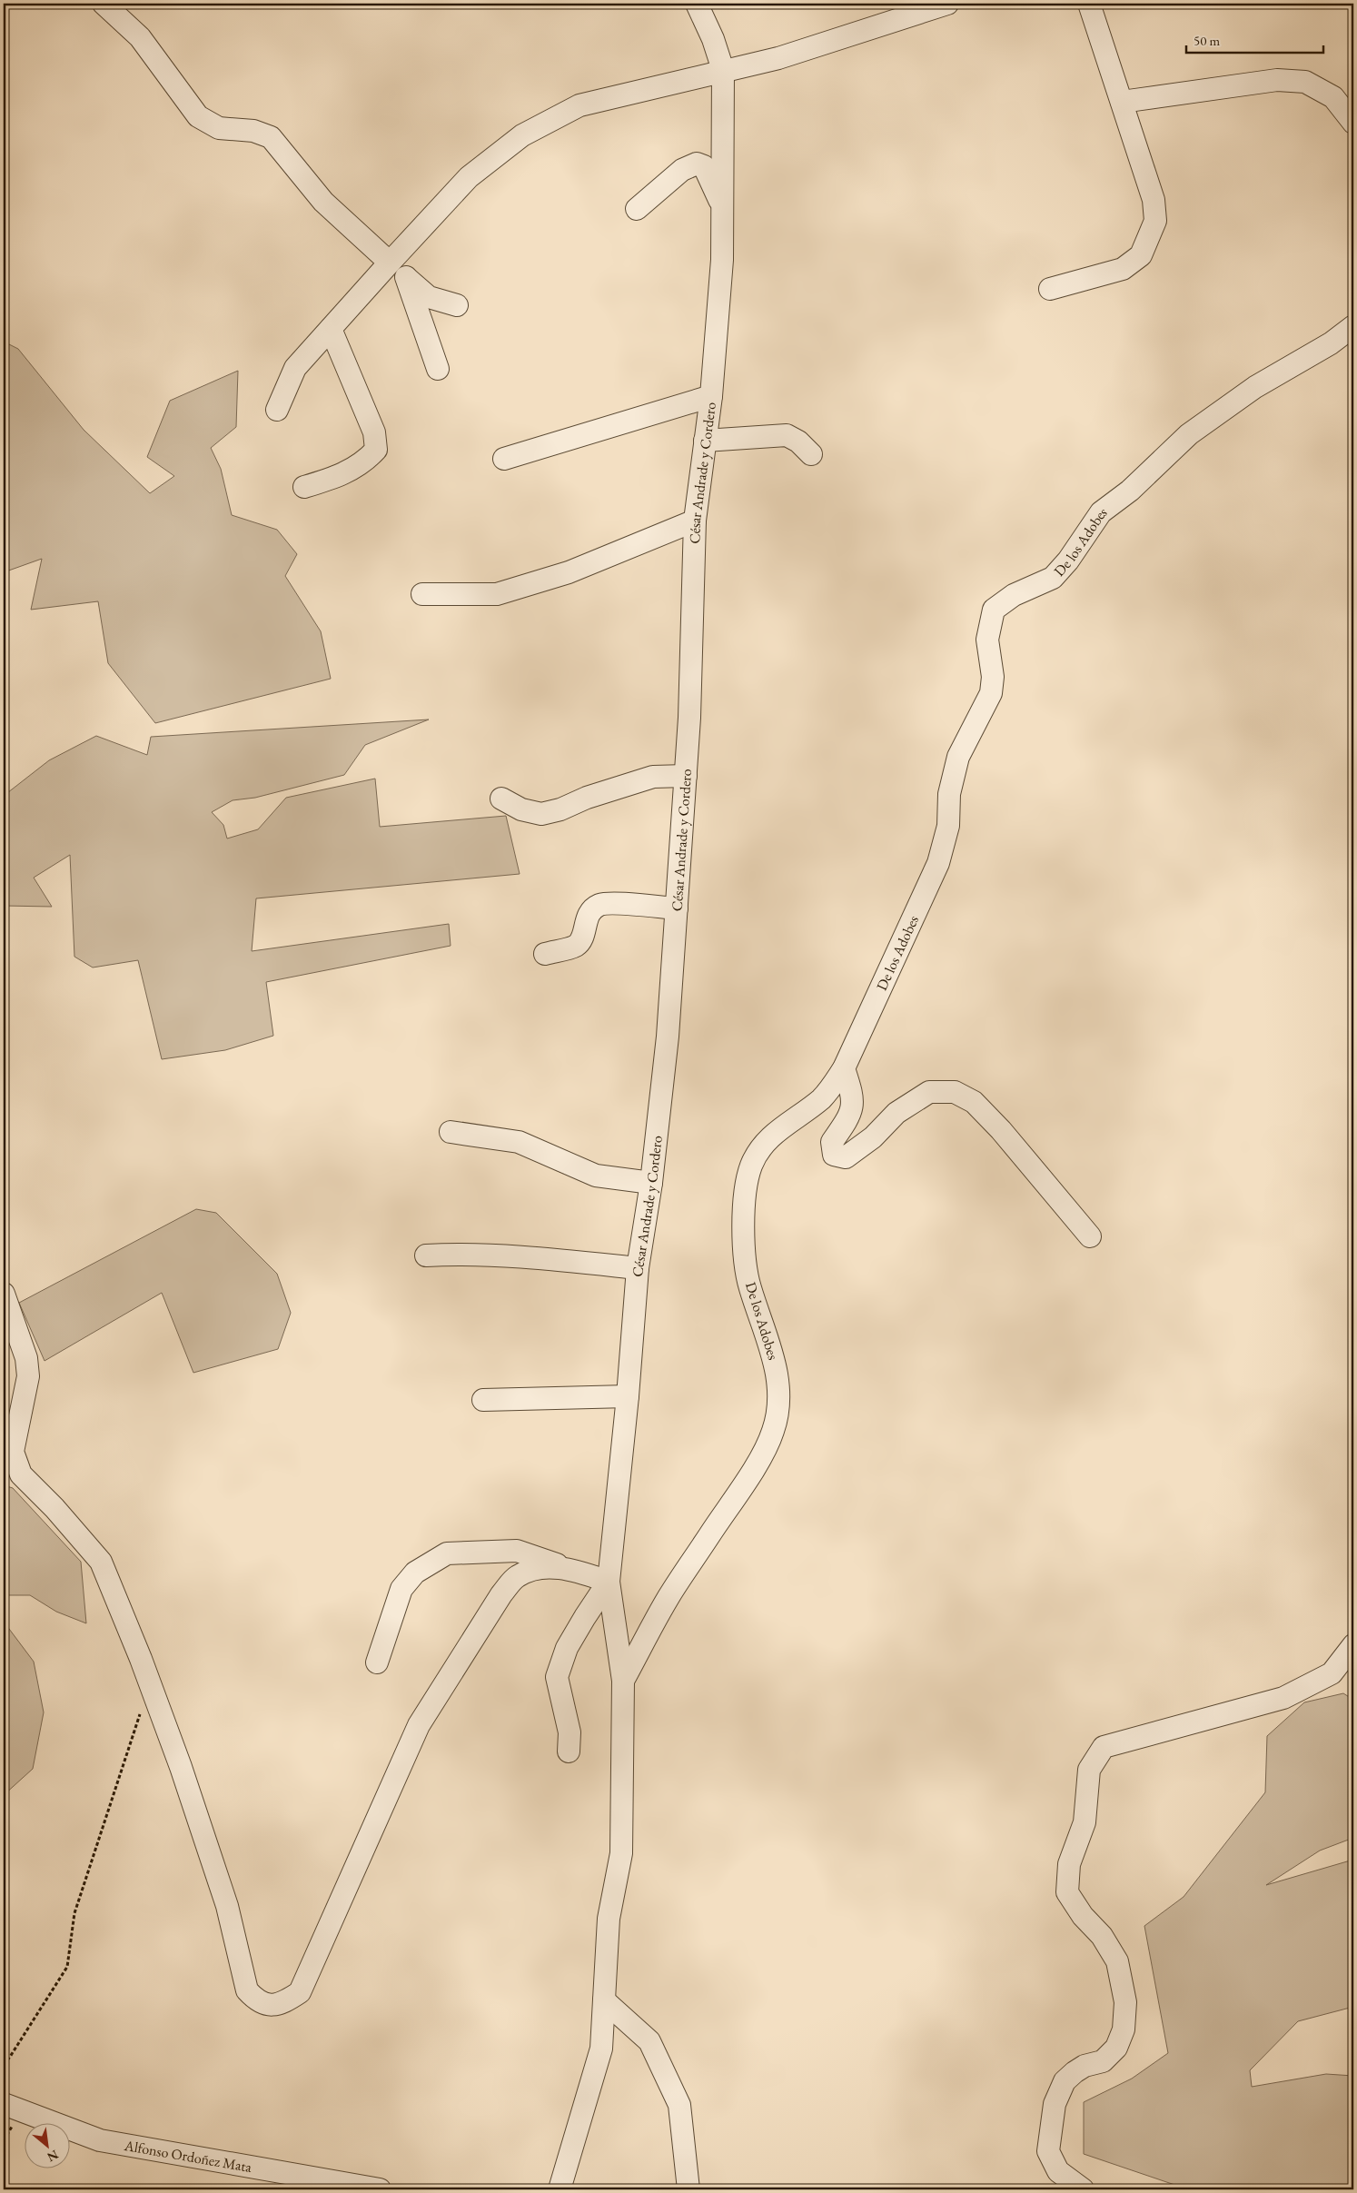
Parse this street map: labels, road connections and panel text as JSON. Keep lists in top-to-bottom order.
{
  "streets": {
    "street": ["César Andrade y Cordero", "De los Adobes", "Alfonso Ordoñez Mata"]
  },
  "crossings": [
    ["César Andrade y Cordero", "De los Adobes"]
  ],
  "scale_bar": "50 m",
  "north": "bottom right"
}
